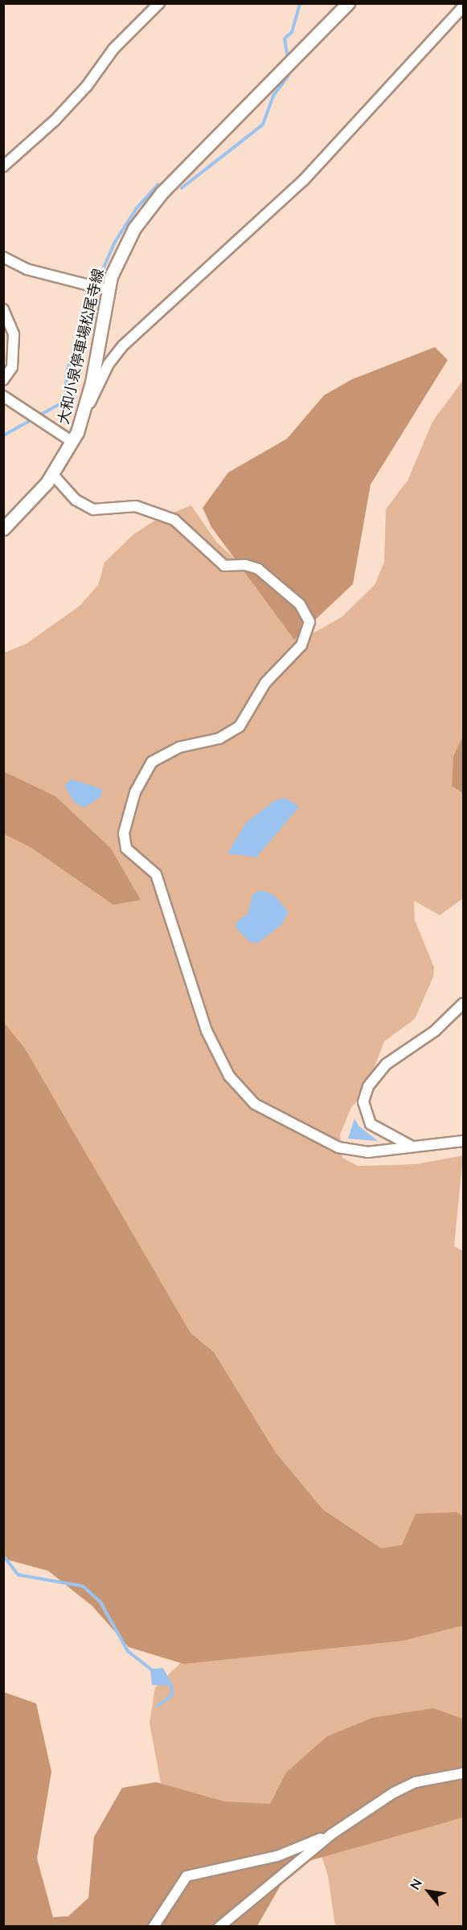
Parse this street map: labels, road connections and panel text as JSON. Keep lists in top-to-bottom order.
{
  "streets": {
    "main road": ["大和小泉停車場松尾寺線"]
  },
  "north": "top left"
}
